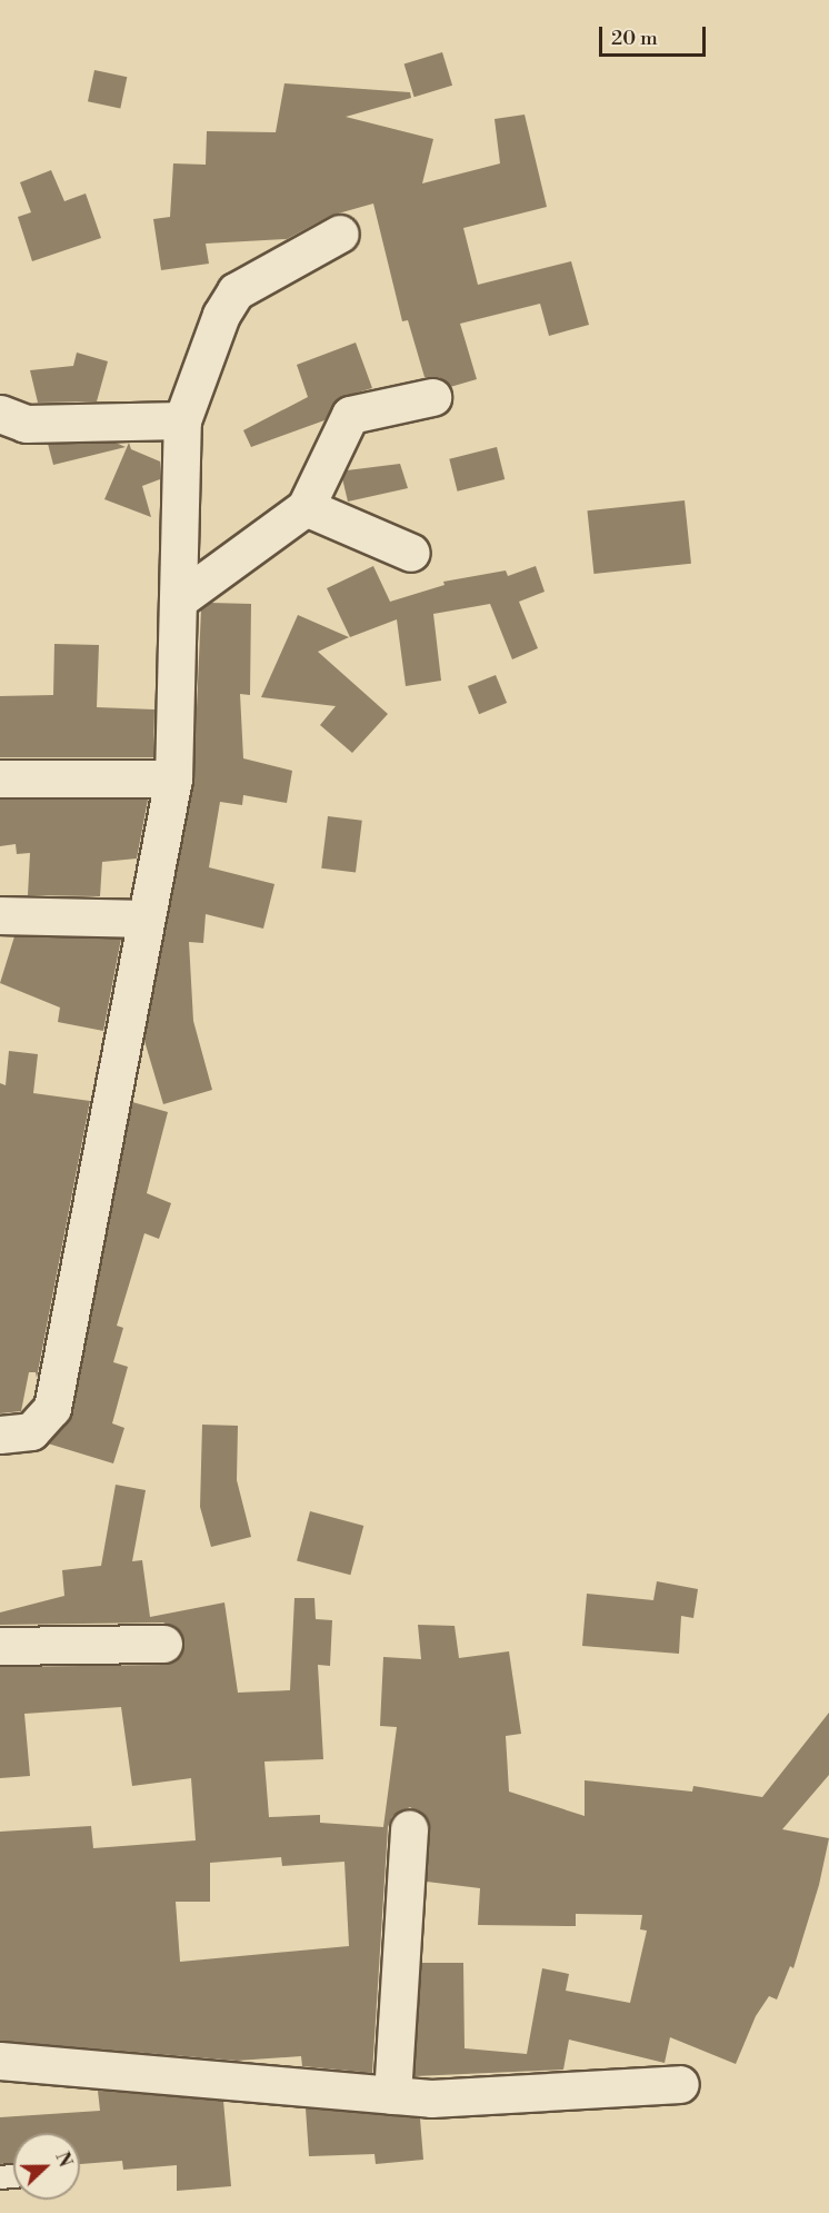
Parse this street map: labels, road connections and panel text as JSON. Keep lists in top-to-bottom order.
{
  "scale_bar": "20 m",
  "north": "right"
}
